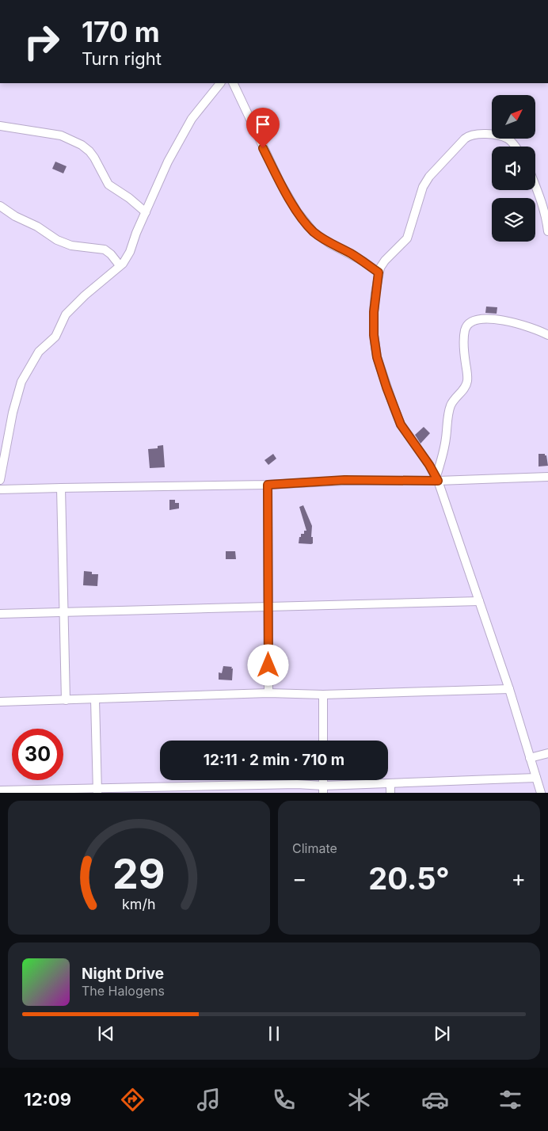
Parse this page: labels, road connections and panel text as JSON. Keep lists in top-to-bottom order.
{
  "north": "top right",
  "page": {
    "turn": ["170 m", "Turn right"],
    "limit": "30",
    "trip": "12:11 · 2 min · 710 m",
    "tile": "Climate",
    "heat": ["−", "20.5°", "+"],
    "song": ["Night Drive", "The Halogens"],
    "tabs": "12:09",
    "gauge": ["29", "km/h"]
  }
}
